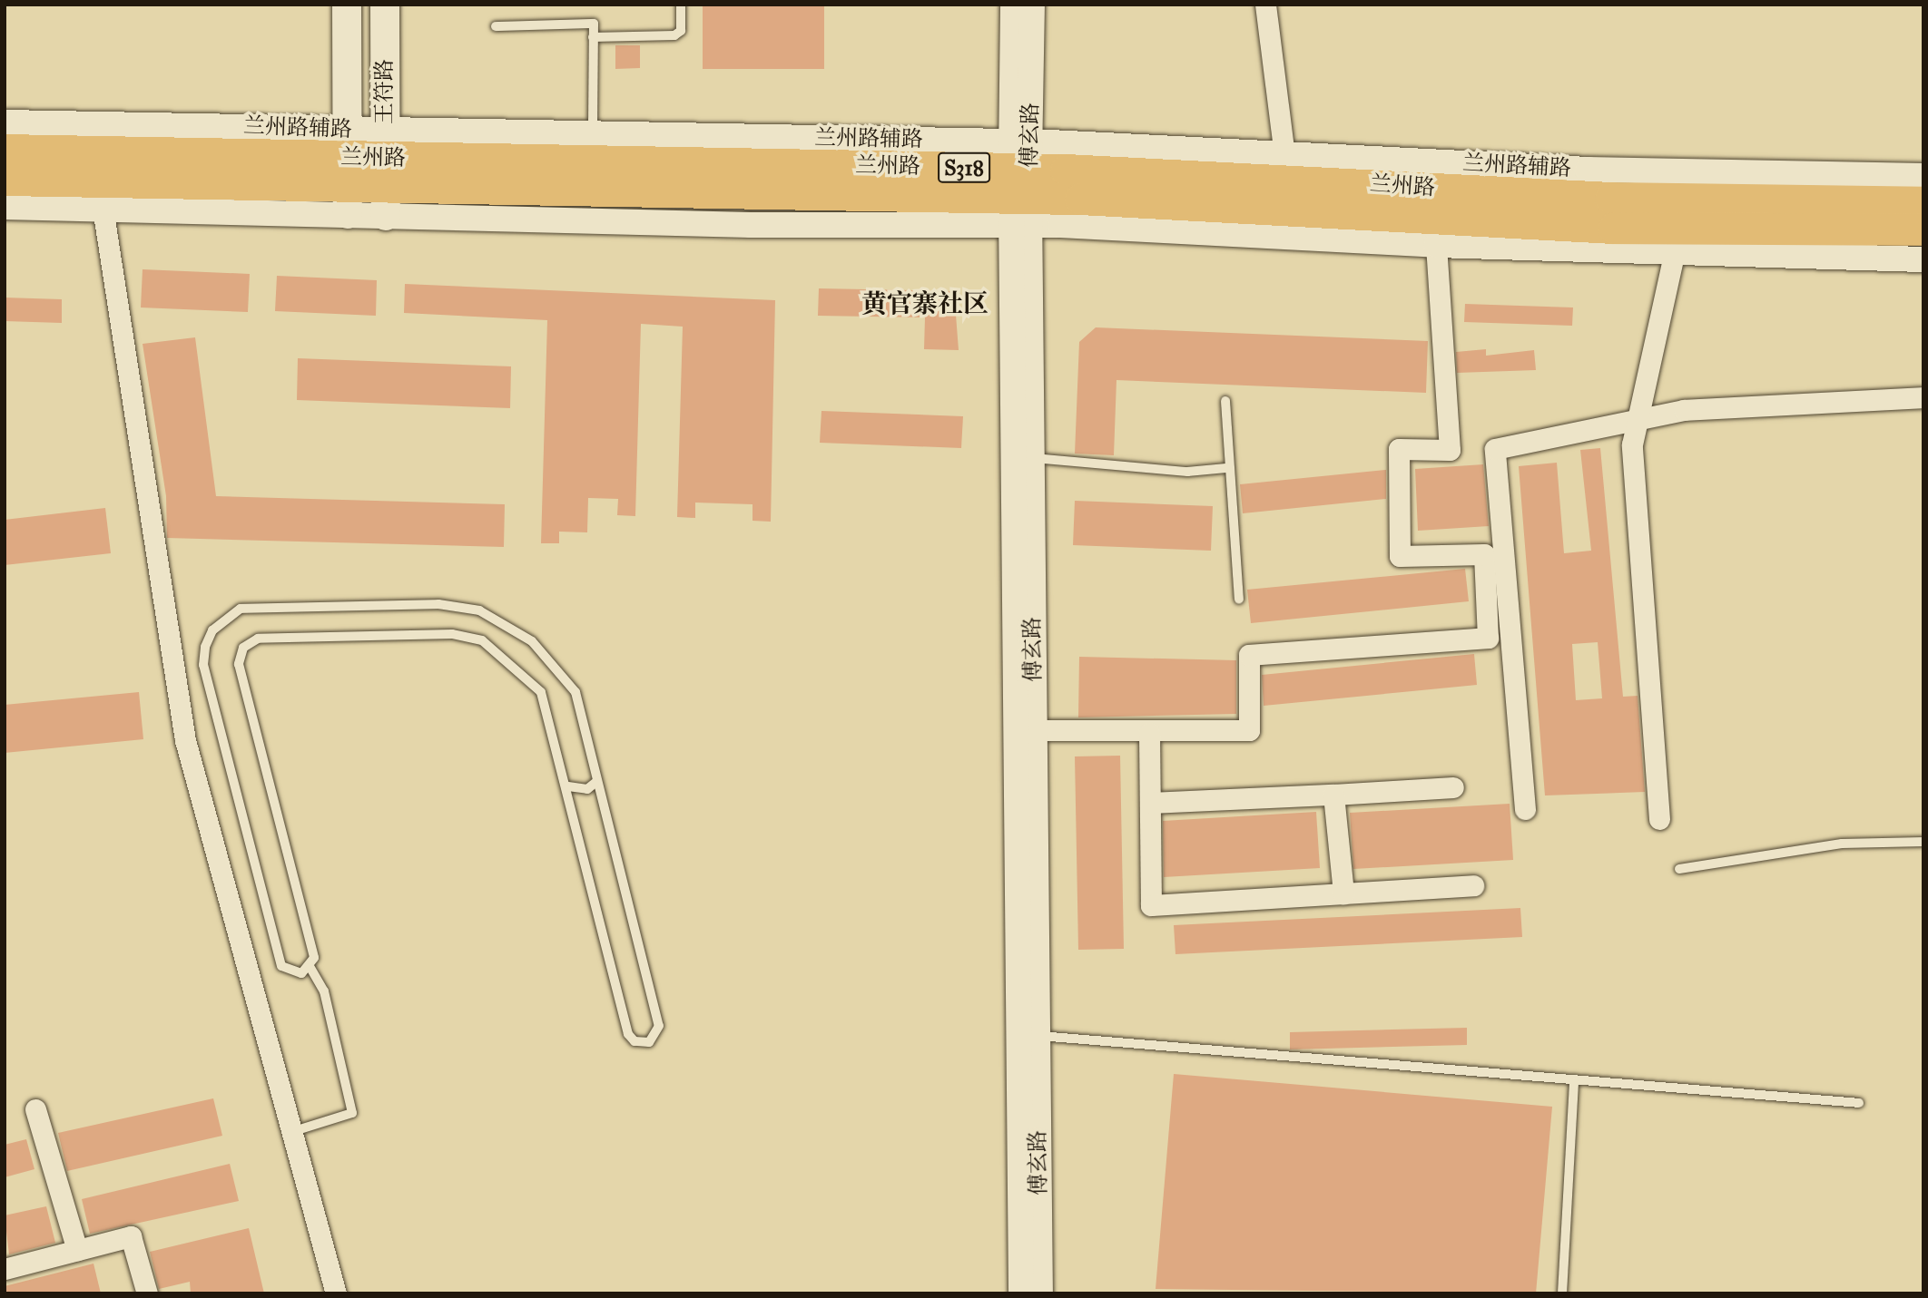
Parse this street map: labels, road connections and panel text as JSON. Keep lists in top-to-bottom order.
{
  "streets": {
    "main road": ["王符路", "兰州路", "S318"],
    "street": ["兰州路辅路", "傅玄路"]
  },
  "crossings": [
    ["王符路", "兰州路辅路"],
    ["王符路", "兰州路"],
    ["兰州路辅路", "傅玄路"],
    ["兰州路辅路", "兰州路"],
    ["傅玄路", "兰州路"]
  ],
  "districts": ["黄官寨社区"]
}
